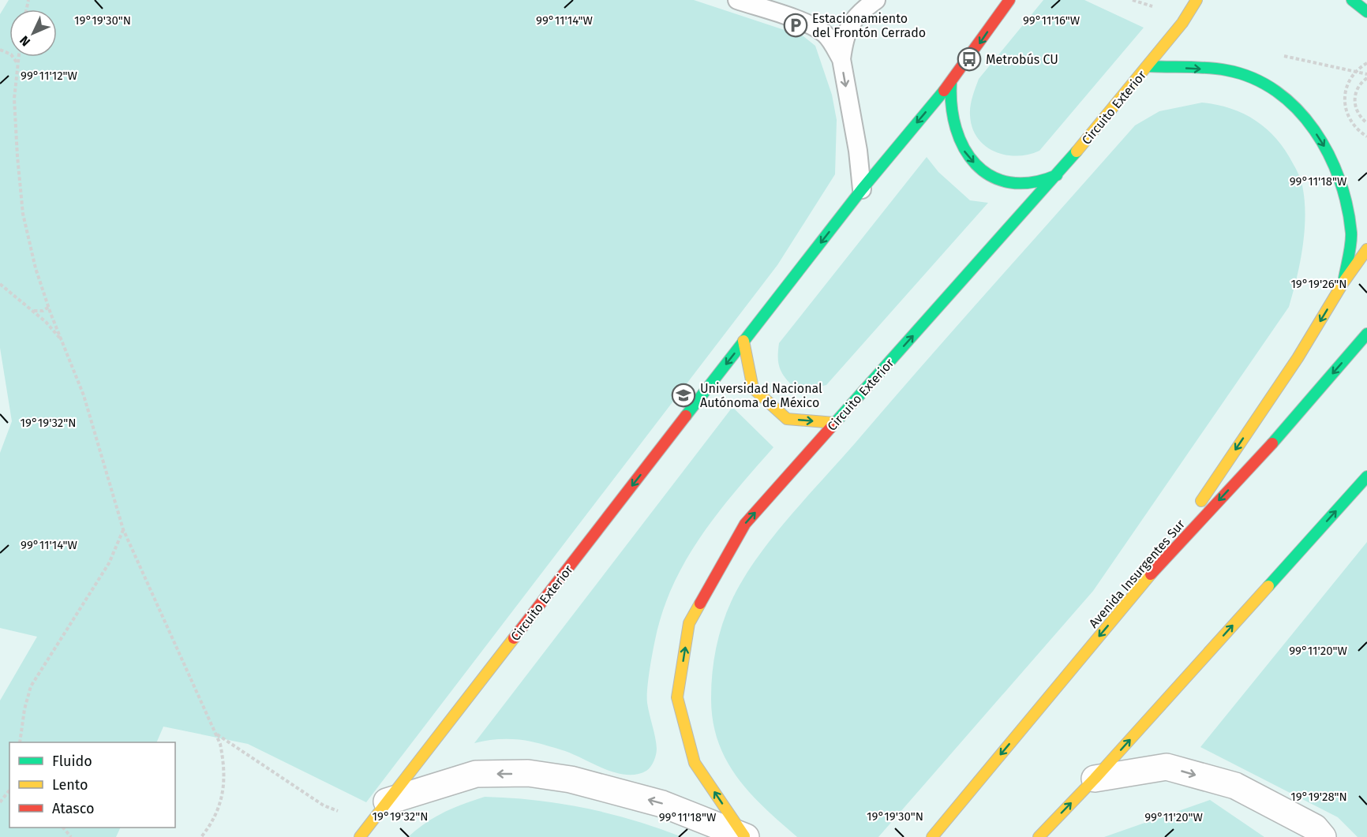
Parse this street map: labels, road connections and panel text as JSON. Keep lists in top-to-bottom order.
{
  "streets": {
    "street": ["Circuito Exterior", "Avenida Insurgentes Sur"]
  },
  "places": {
    "parking": ["Estacionamiento del Frontón Cerrado"],
    "bus stop": ["Metrobús CU"],
    "school or university": ["Universidad Nacional Autónoma de México"]
  },
  "legend": ["Fluido", "Lento", "Atasco"],
  "north": "bottom left",
  "coordinates": [
    "99°11'14\"W",
    "99°11'16\"W",
    "19°19'30\"N",
    "99°11'12\"W",
    "99°11'18\"W",
    "19°19'26\"N",
    "19°19'32\"N",
    "99°11'20\"W",
    "19°19'28\"N"
  ]
}
